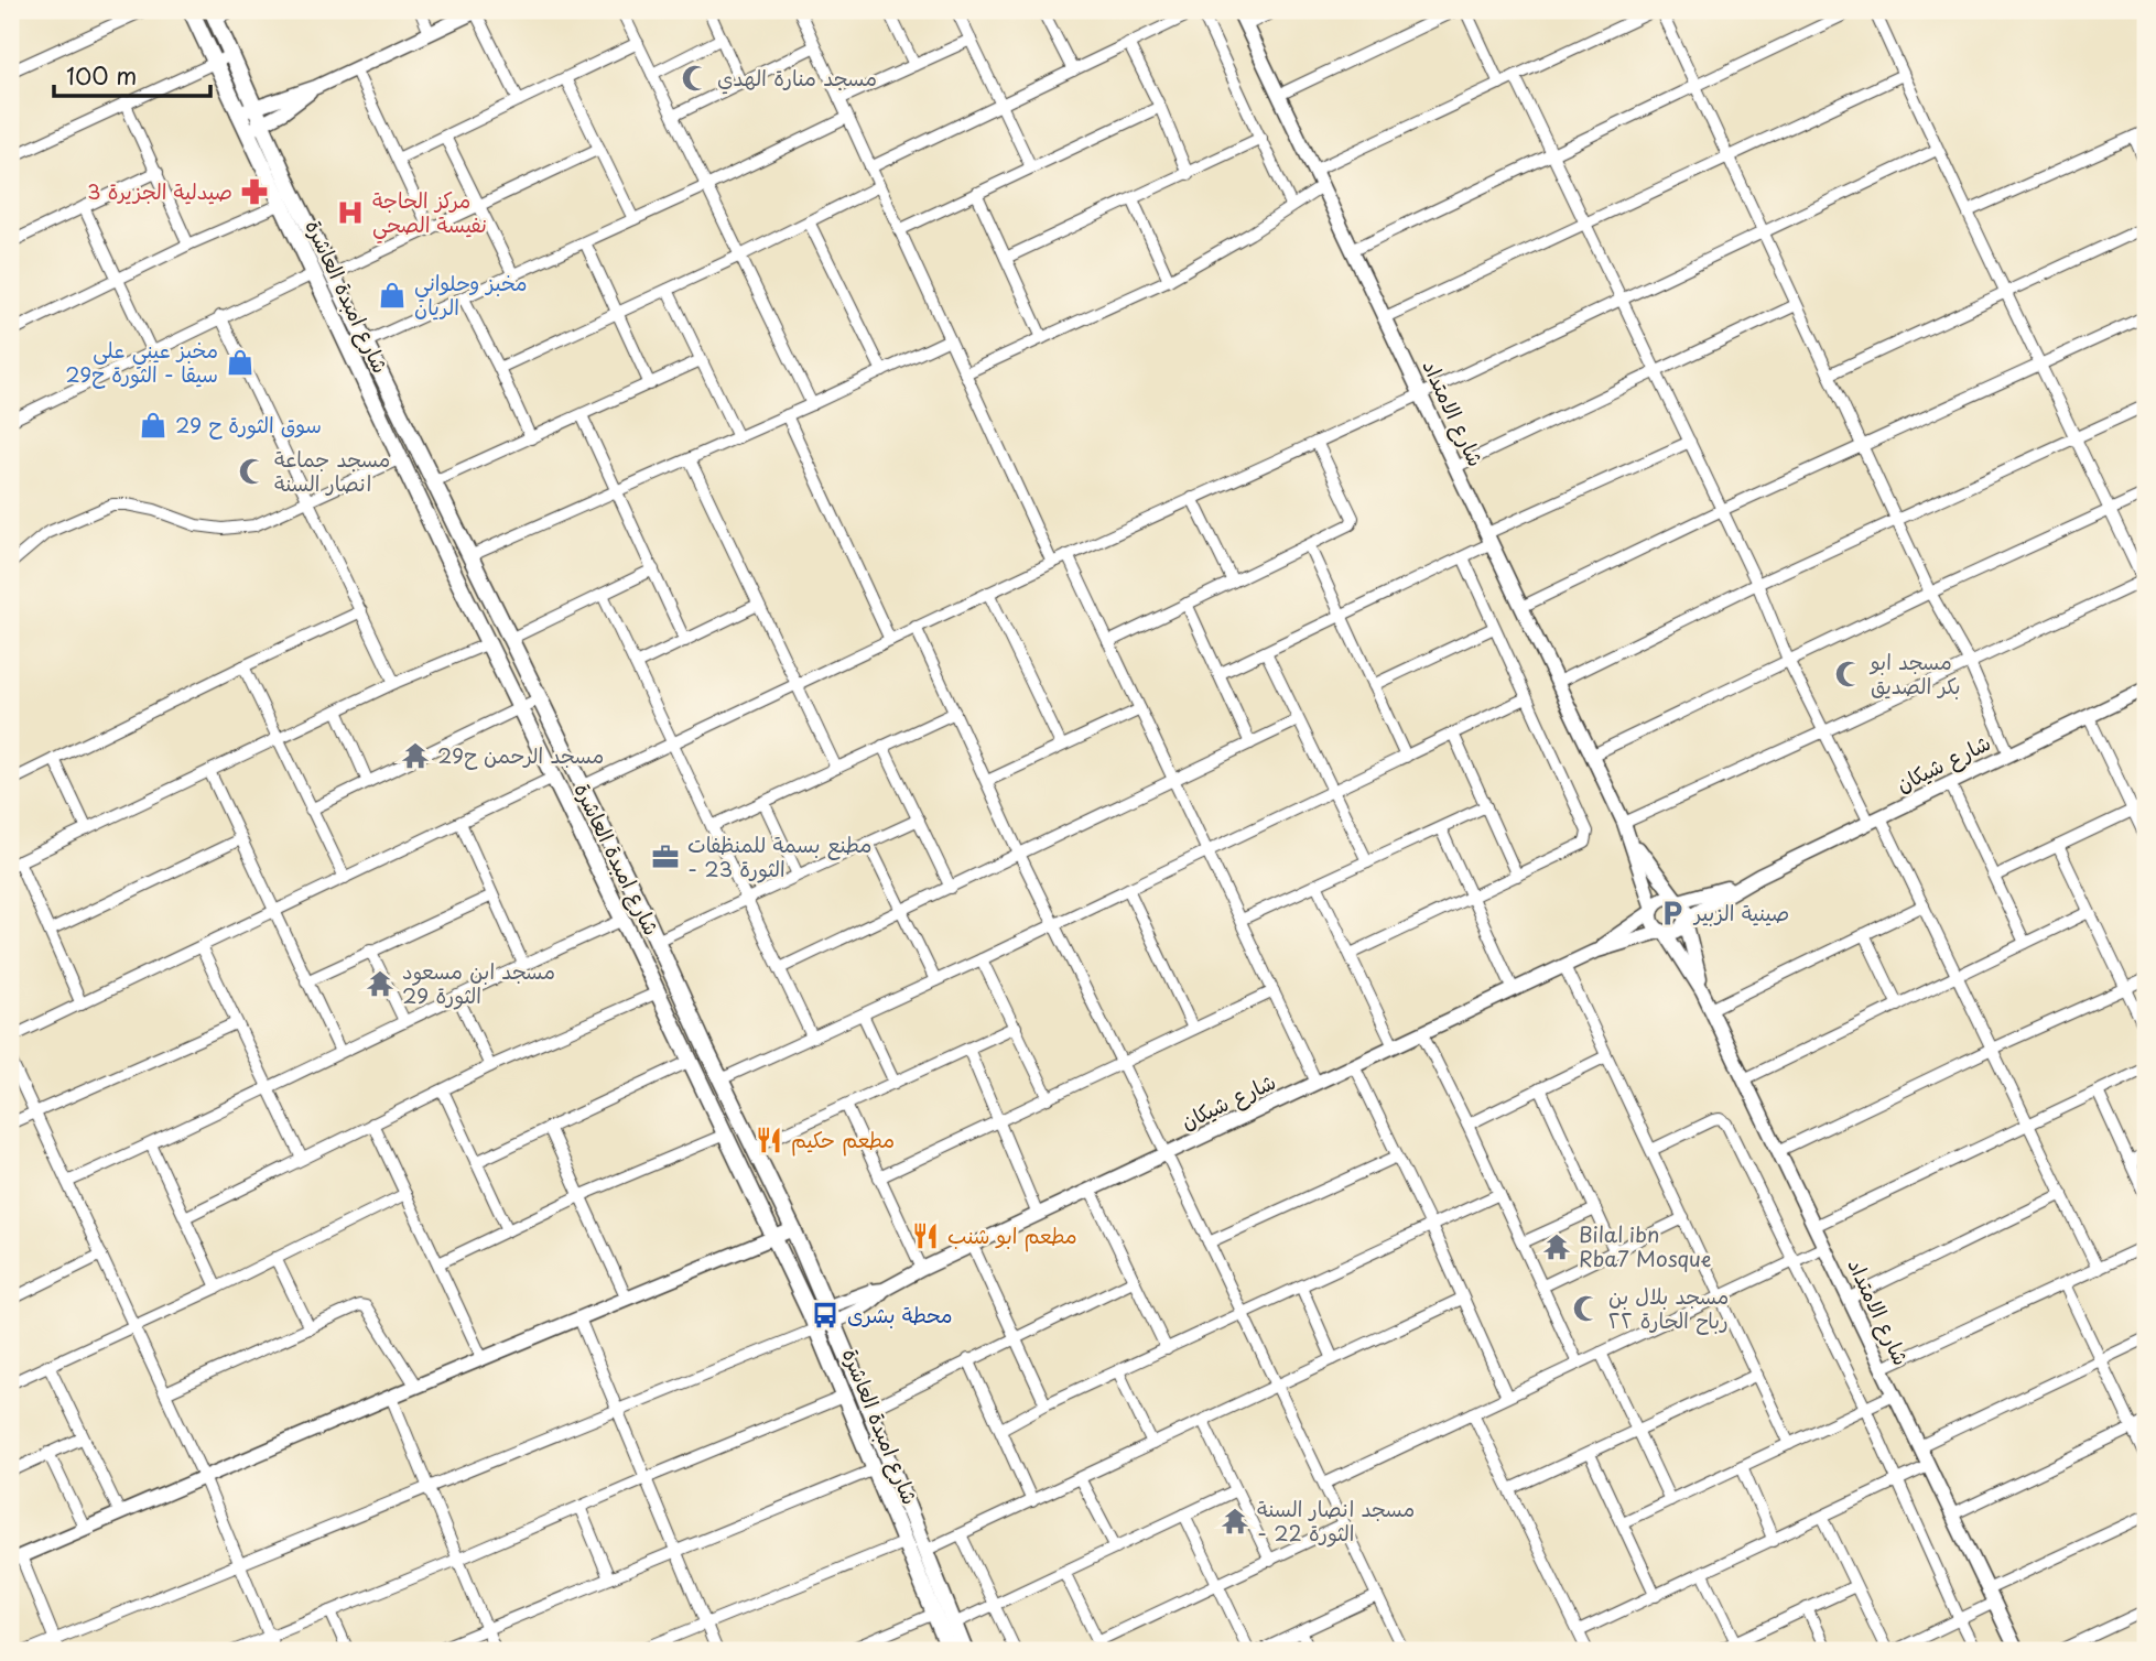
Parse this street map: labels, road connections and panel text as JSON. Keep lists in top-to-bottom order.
{
  "streets": {
    "main road": ["شارع امبدة العاشرة"],
    "street": ["شارع الامتداد", "شارع شيكان"]
  },
  "crossings": [
    ["شارع امبدة العاشرة", "شارع شيكان"],
    ["شارع الامتداد", "شارع شيكان"]
  ],
  "places": {
    "mosque": [
      "مسجد منارة الهدي",
      "مسجد جماعة انصار السنة",
      "مسجد ابو بكر الصديق",
      "مسجد بلال بن رباح الحارة ٢٢"
    ],
    "pharmacy": ["صيدلية الجزيرة 3"],
    "hospital": ["مركز الحاجة نفيسة الصحي"],
    "shop": ["مخبز وحلواني الريان", "مخبز عيني على سيقا - الثورة ح29", "سوق الثورة ح 29"],
    "temple": [
      "مسجد الرحمن ح29",
      "مسجد ابن مسعود الثورة 29",
      "Bilal ibn Rba7 Mosque",
      "مسجد انصار السنة - الثورة 22"
    ],
    "office": ["مطنع بسمة للمنظفات - الثورة 23"],
    "parking": ["صينية الزبير"],
    "restaurant": ["مطعم حكيم", "مطعم ابو شنب"],
    "bus stop": ["محطة بشرى"]
  },
  "scale_bar": "100 m"
}
